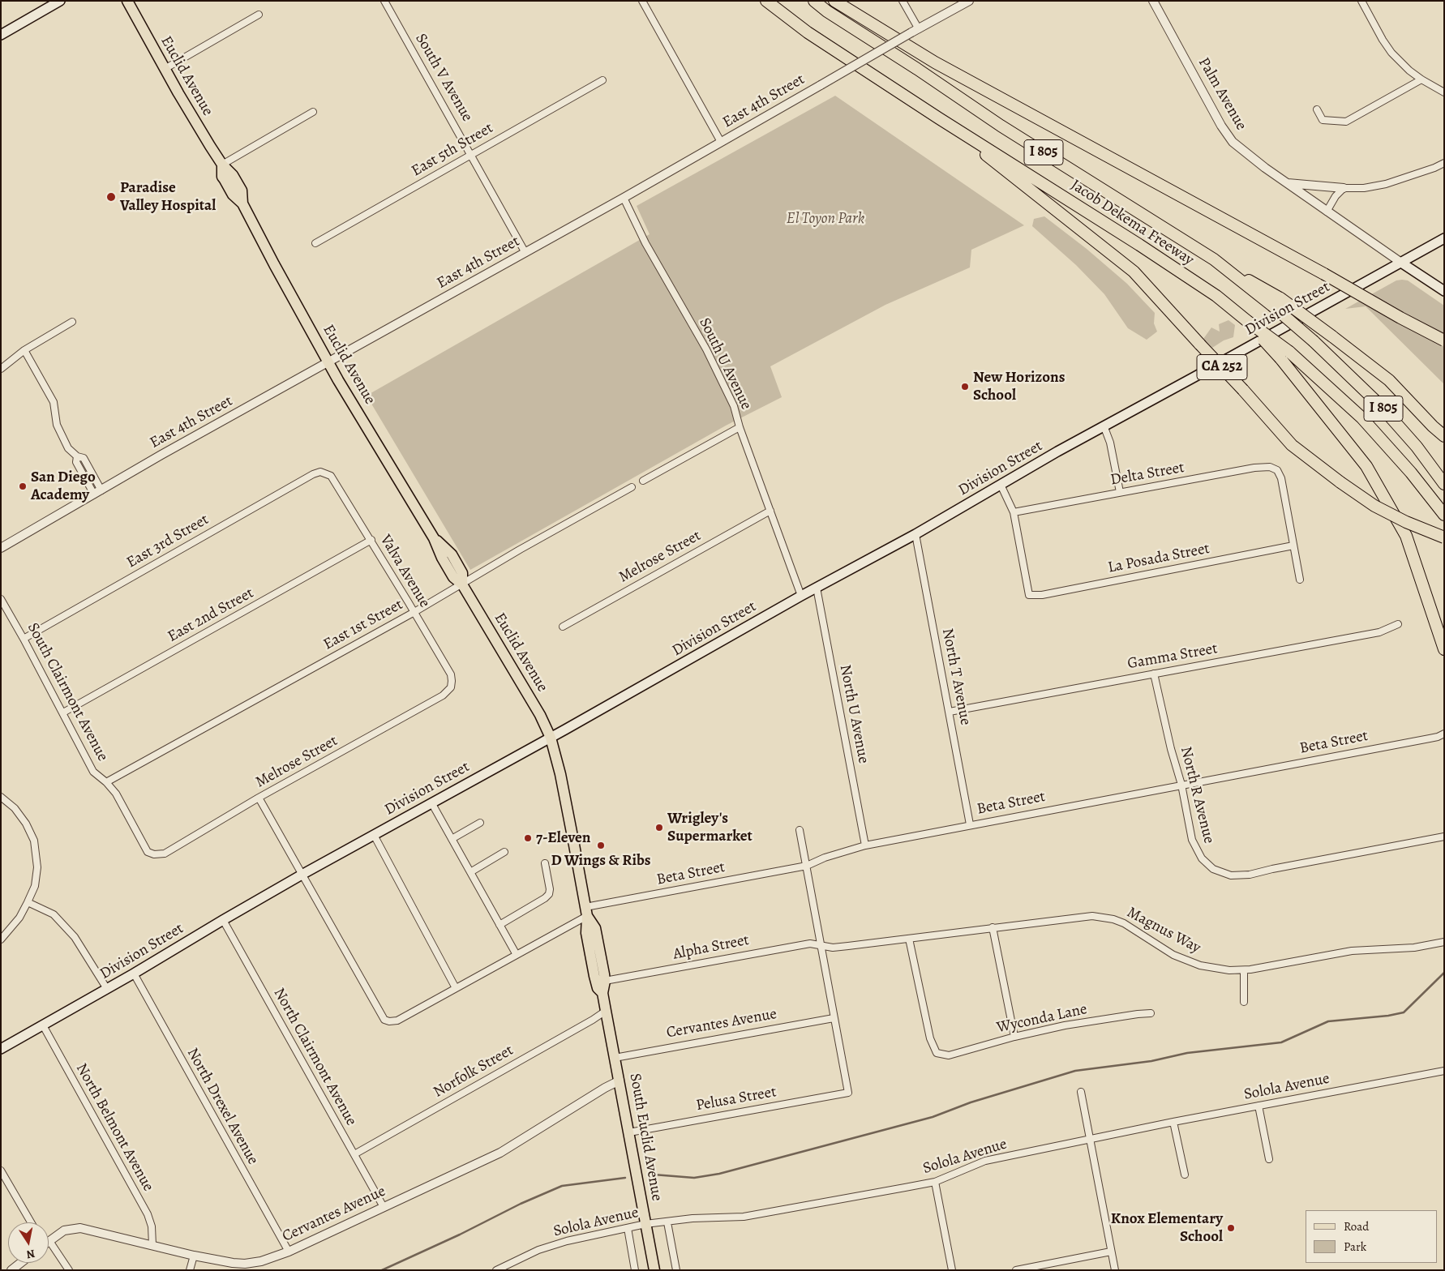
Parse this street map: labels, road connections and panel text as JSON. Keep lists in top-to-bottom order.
{
  "streets": {
    "highway": ["I 805", "Jacob Dekema Freeway", "CA 252"],
    "main road": ["Euclid Avenue", "Division Street", "South Euclid Avenue"],
    "street": [
      "South V Avenue",
      "Palm Avenue",
      "East 4th Street",
      "East 5th Street",
      "South U Avenue",
      "Delta Street",
      "East 3rd Street",
      "Melrose Street",
      "La Posada Street",
      "Valva Avenue",
      "East 2nd Street",
      "East 1st Street",
      "Gamma Street",
      "North T Avenue",
      "South Clairmont Avenue",
      "North U Avenue",
      "Beta Street",
      "North R Avenue",
      "Magnus Way",
      "Alpha Street",
      "Wyconda Lane",
      "Cervantes Avenue",
      "North Clairmont Avenue",
      "Norfolk Street",
      "Solola Avenue",
      "Pelusa Street",
      "North Drexel Avenue",
      "North Belmont Avenue"
    ]
  },
  "crossings": [
    ["Euclid Avenue", "East 4th Street"],
    ["Euclid Avenue", "Division Street"],
    ["Euclid Avenue", "East 1st Street"],
    ["Euclid Avenue", "Beta Street"],
    ["South V Avenue", "East 4th Street"],
    ["South V Avenue", "East 5th Street"],
    ["Palm Avenue", "Division Street"],
    ["East 4th Street", "South U Avenue"],
    ["I 805", "Jacob Dekema Freeway"],
    ["Jacob Dekema Freeway", "CA 252"],
    ["Division Street", "South U Avenue"],
    ["Division Street", "North T Avenue"],
    ["Division Street", "North U Avenue"],
    ["Division Street", "Beta Street"],
    ["Division Street", "North Clairmont Avenue"],
    ["Division Street", "North Drexel Avenue"],
    ["Division Street", "North Belmont Avenue"],
    ["South U Avenue", "Melrose Street"],
    ["Delta Street", "La Posada Street"],
    ["East 3rd Street", "Valva Avenue"],
    ["East 3rd Street", "South Clairmont Avenue"],
    ["Melrose Street", "Valva Avenue"],
    ["Melrose Street", "South Clairmont Avenue"],
    ["Valva Avenue", "East 2nd Street"],
    ["Valva Avenue", "East 1st Street"],
    ["East 2nd Street", "South Clairmont Avenue"],
    ["East 1st Street", "South Clairmont Avenue"],
    ["Gamma Street", "North T Avenue"],
    ["Gamma Street", "North R Avenue"],
    ["North T Avenue", "Beta Street"],
    ["North U Avenue", "Beta Street"],
    ["Beta Street", "North R Avenue"],
    ["Magnus Way", "Alpha Street"],
    ["Magnus Way", "Wyconda Lane"],
    ["Cervantes Avenue", "North Clairmont Avenue"],
    ["Cervantes Avenue", "Pelusa Street"],
    ["Cervantes Avenue", "North Drexel Avenue"],
    ["Cervantes Avenue", "North Belmont Avenue"],
    ["Cervantes Avenue", "South Euclid Avenue"],
    ["North Clairmont Avenue", "Norfolk Street"],
    ["Norfolk Street", "South Euclid Avenue"],
    ["Solola Avenue", "South Euclid Avenue"],
    ["Pelusa Street", "South Euclid Avenue"]
  ],
  "parks": ["El Toyon Park"],
  "places": [
    "Paradise Valley Hospital",
    "New Horizons School",
    "San Diego Academy",
    "Wrigley's Supermarket",
    "7-Eleven",
    "D Wings & Ribs",
    "Knox Elementary School"
  ],
  "legend": ["Road", "Park"],
  "north": "bottom"
}
